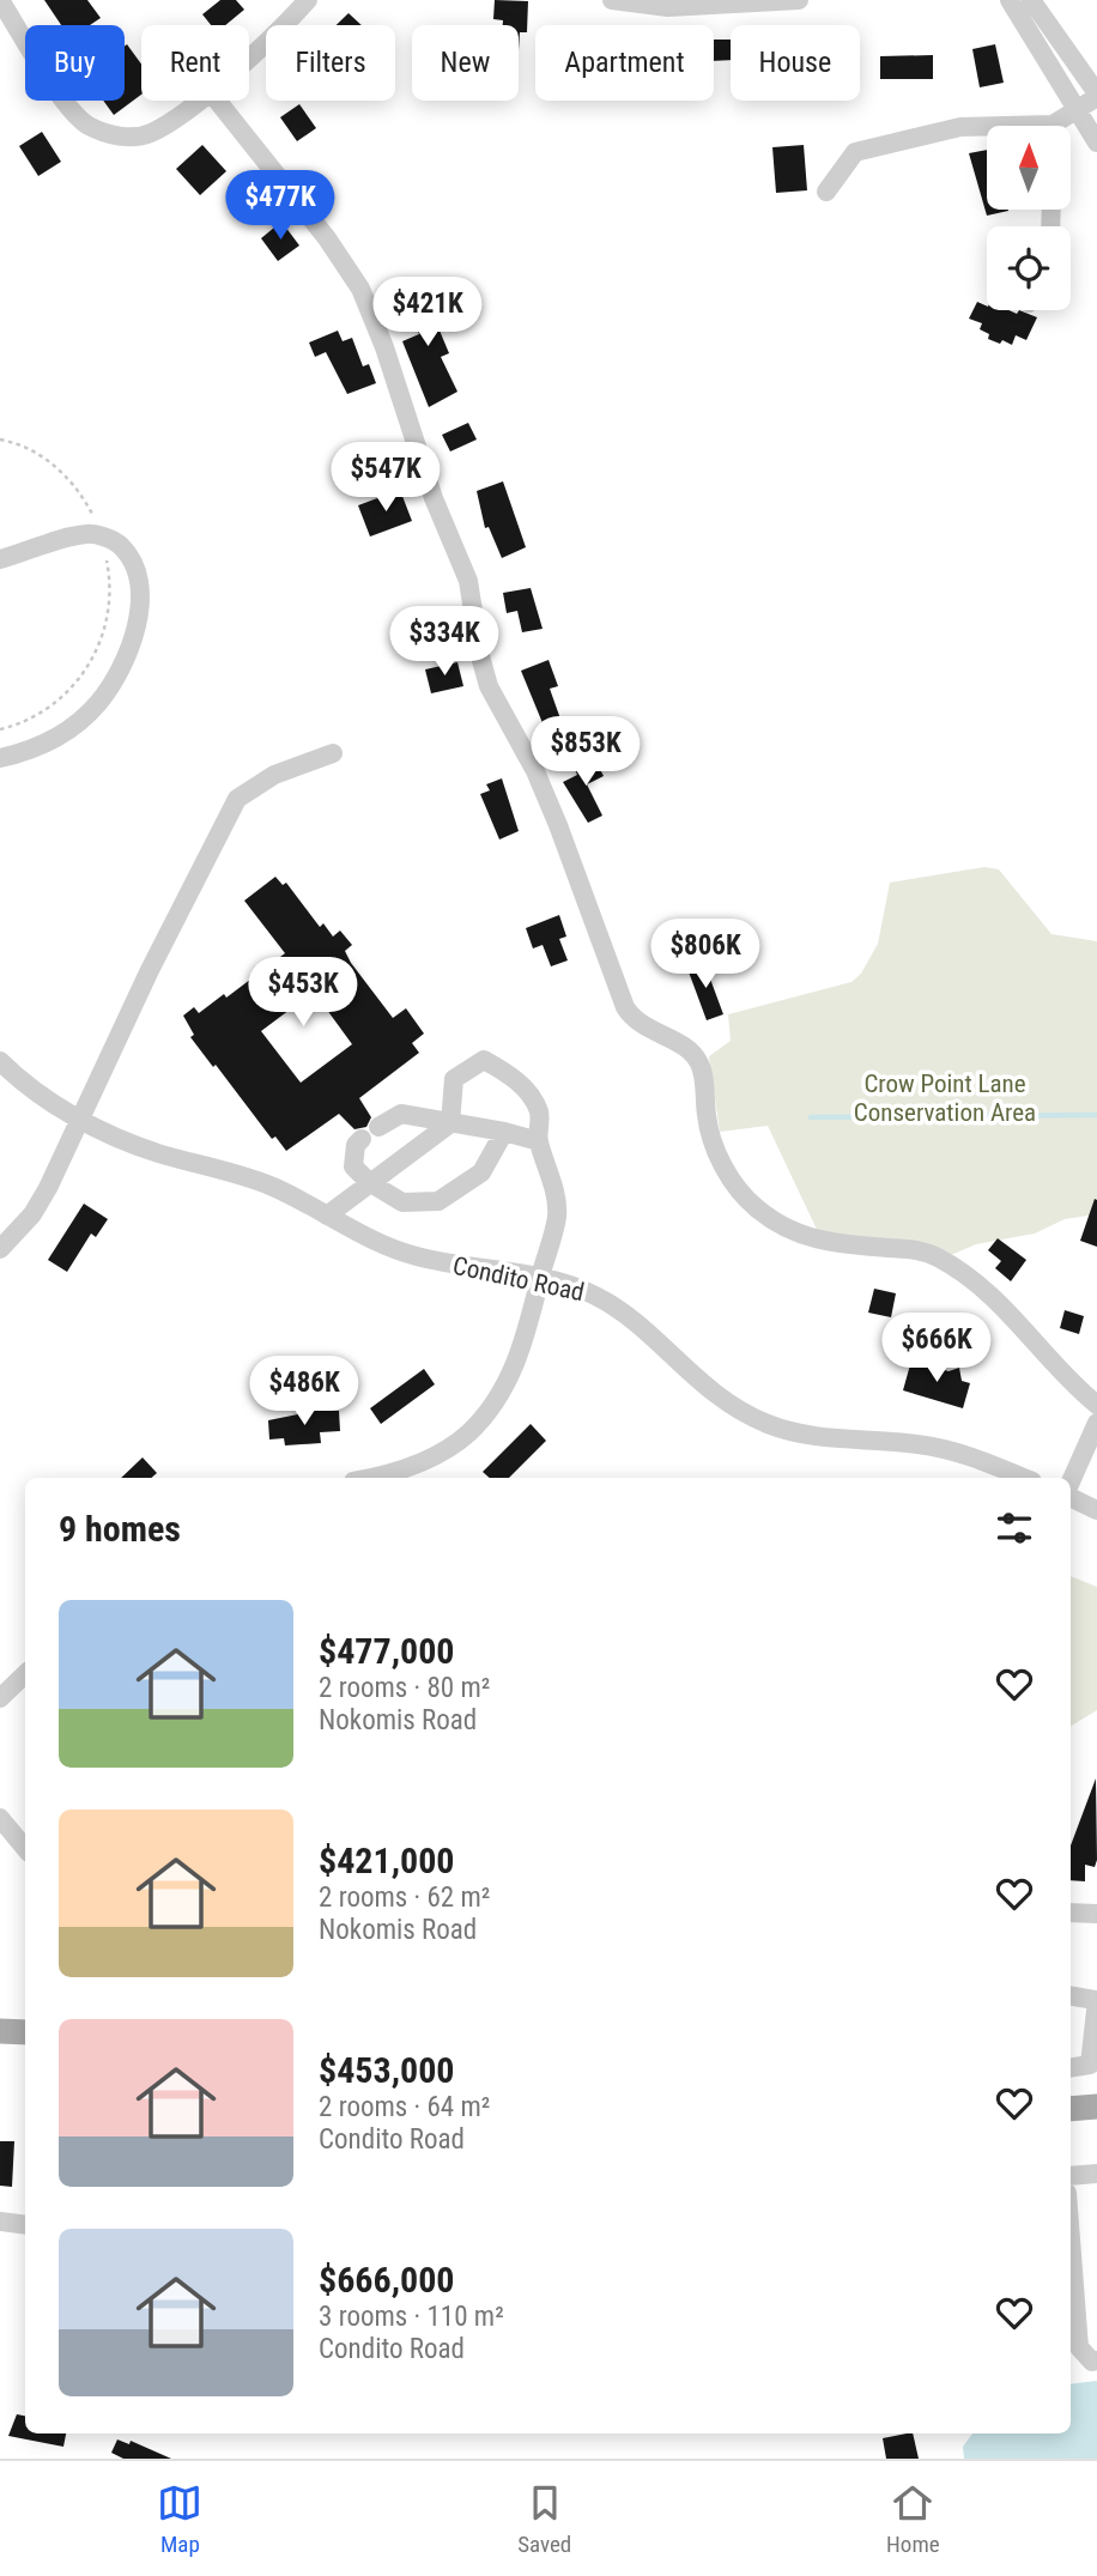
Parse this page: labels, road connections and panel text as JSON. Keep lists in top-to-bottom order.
{
  "streets": {
    "street": ["Condito Road"]
  },
  "parks": ["Crow Point Lane Conservation Area"],
  "north": "top",
  "page": {
    "chip": [
      "Buy",
      "Rent",
      "Filters",
      "New",
      "Apartment",
      "House"
    ],
    "price": [
      "$477K",
      "$421K",
      "$547K",
      "$334K",
      "$853K",
      "$806K",
      "$453K",
      "$666K",
      "$486K"
    ],
    "heading": "9 homes",
    "list": [
      {
        "name": "$477,000",
        "note": "2 rooms · 80 m² · Nokomis Road"
      },
      {
        "name": "$421,000",
        "note": "2 rooms · 62 m² · Nokomis Road"
      },
      {
        "name": "$453,000",
        "note": "2 rooms · 64 m² · Condito Road"
      },
      {
        "name": "$666,000",
        "note": "3 rooms · 110 m² · Condito Road"
      }
    ],
    "tabs": ["Map", "Saved", "Home"]
  }
}
